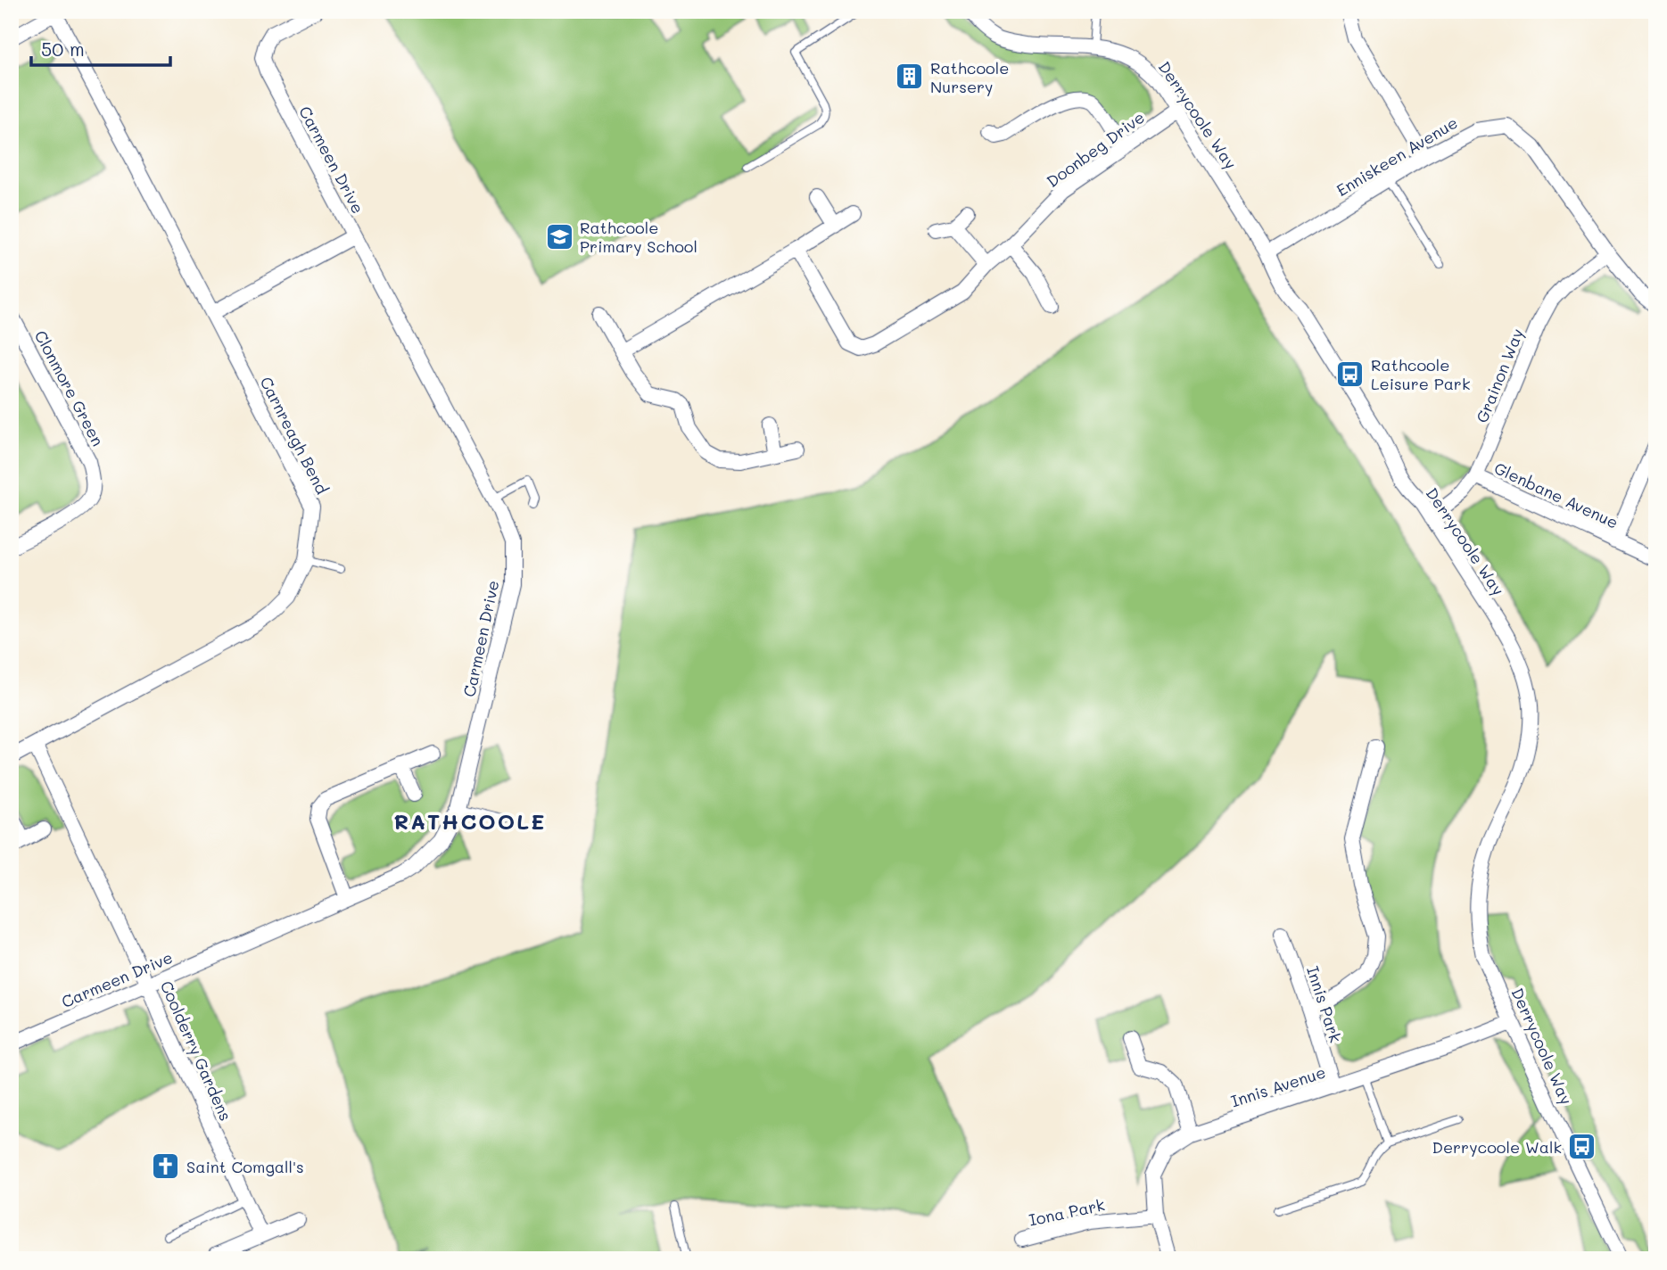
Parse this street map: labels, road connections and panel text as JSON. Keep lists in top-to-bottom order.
{
  "streets": {
    "street": [
      "Derrycoole Way",
      "Doonbeg Drive",
      "Enniskeen Avenue",
      "Carmeen Drive",
      "Grainon Way",
      "Clonmore Green",
      "Carnreagh Bend",
      "Glenbane Avenue",
      "Innis Park",
      "Coolderry Gardens",
      "Innis Avenue",
      "Iona Park"
    ]
  },
  "crossings": [
    ["Derrycoole Way", "Doonbeg Drive"],
    ["Derrycoole Way", "Enniskeen Avenue"],
    ["Derrycoole Way", "Grainon Way"],
    ["Derrycoole Way", "Innis Avenue"],
    ["Enniskeen Avenue", "Grainon Way"],
    ["Carmeen Drive", "Coolderry Gardens"],
    ["Grainon Way", "Glenbane Avenue"],
    ["Carnreagh Bend", "Coolderry Gardens"],
    ["Innis Park", "Innis Avenue"],
    ["Innis Avenue", "Iona Park"]
  ],
  "districts": ["RATHCOOLE"],
  "places": {
    "building": ["Rathcoole Nursery"],
    "school or university": ["Rathcoole Primary School"],
    "bus stop": ["Rathcoole Leisure Park", "Derrycoole Walk"],
    "church": ["Saint Comgall's"]
  },
  "scale_bar": "50 m"
}
